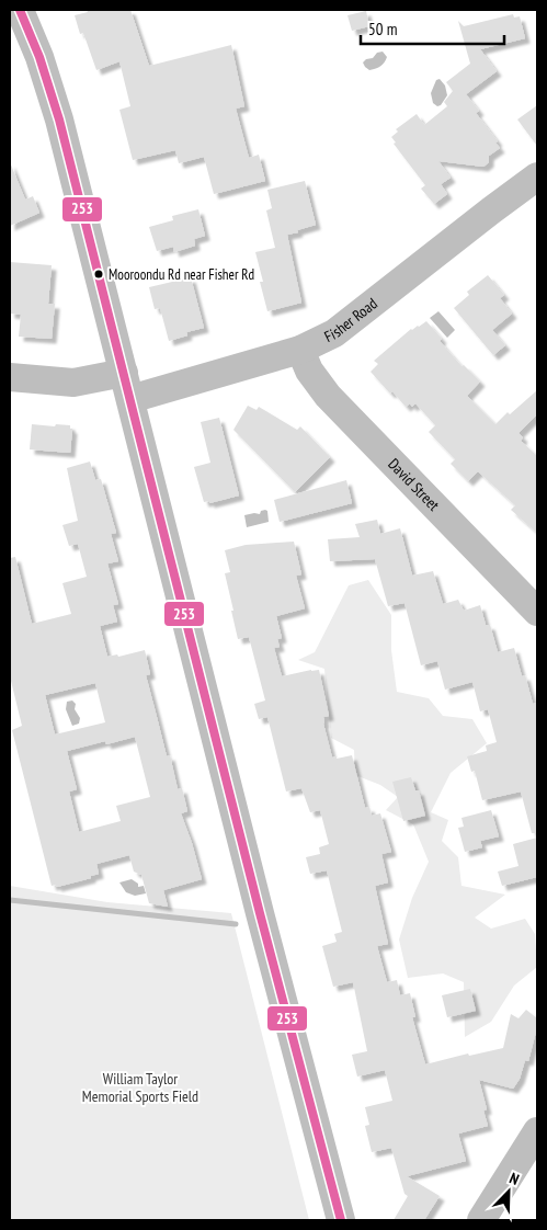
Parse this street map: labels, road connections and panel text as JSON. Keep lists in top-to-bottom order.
{
  "streets": {
    "street": ["Fisher Road", "David Street"]
  },
  "crossings": [
    ["Fisher Road", "David Street"]
  ],
  "parks": ["William Taylor Memorial Sports Field"],
  "places": ["Mooroondu Rd near Fisher Rd"],
  "lines": ["transit line 253"],
  "scale_bar": "50 m",
  "north": "top right"
}
